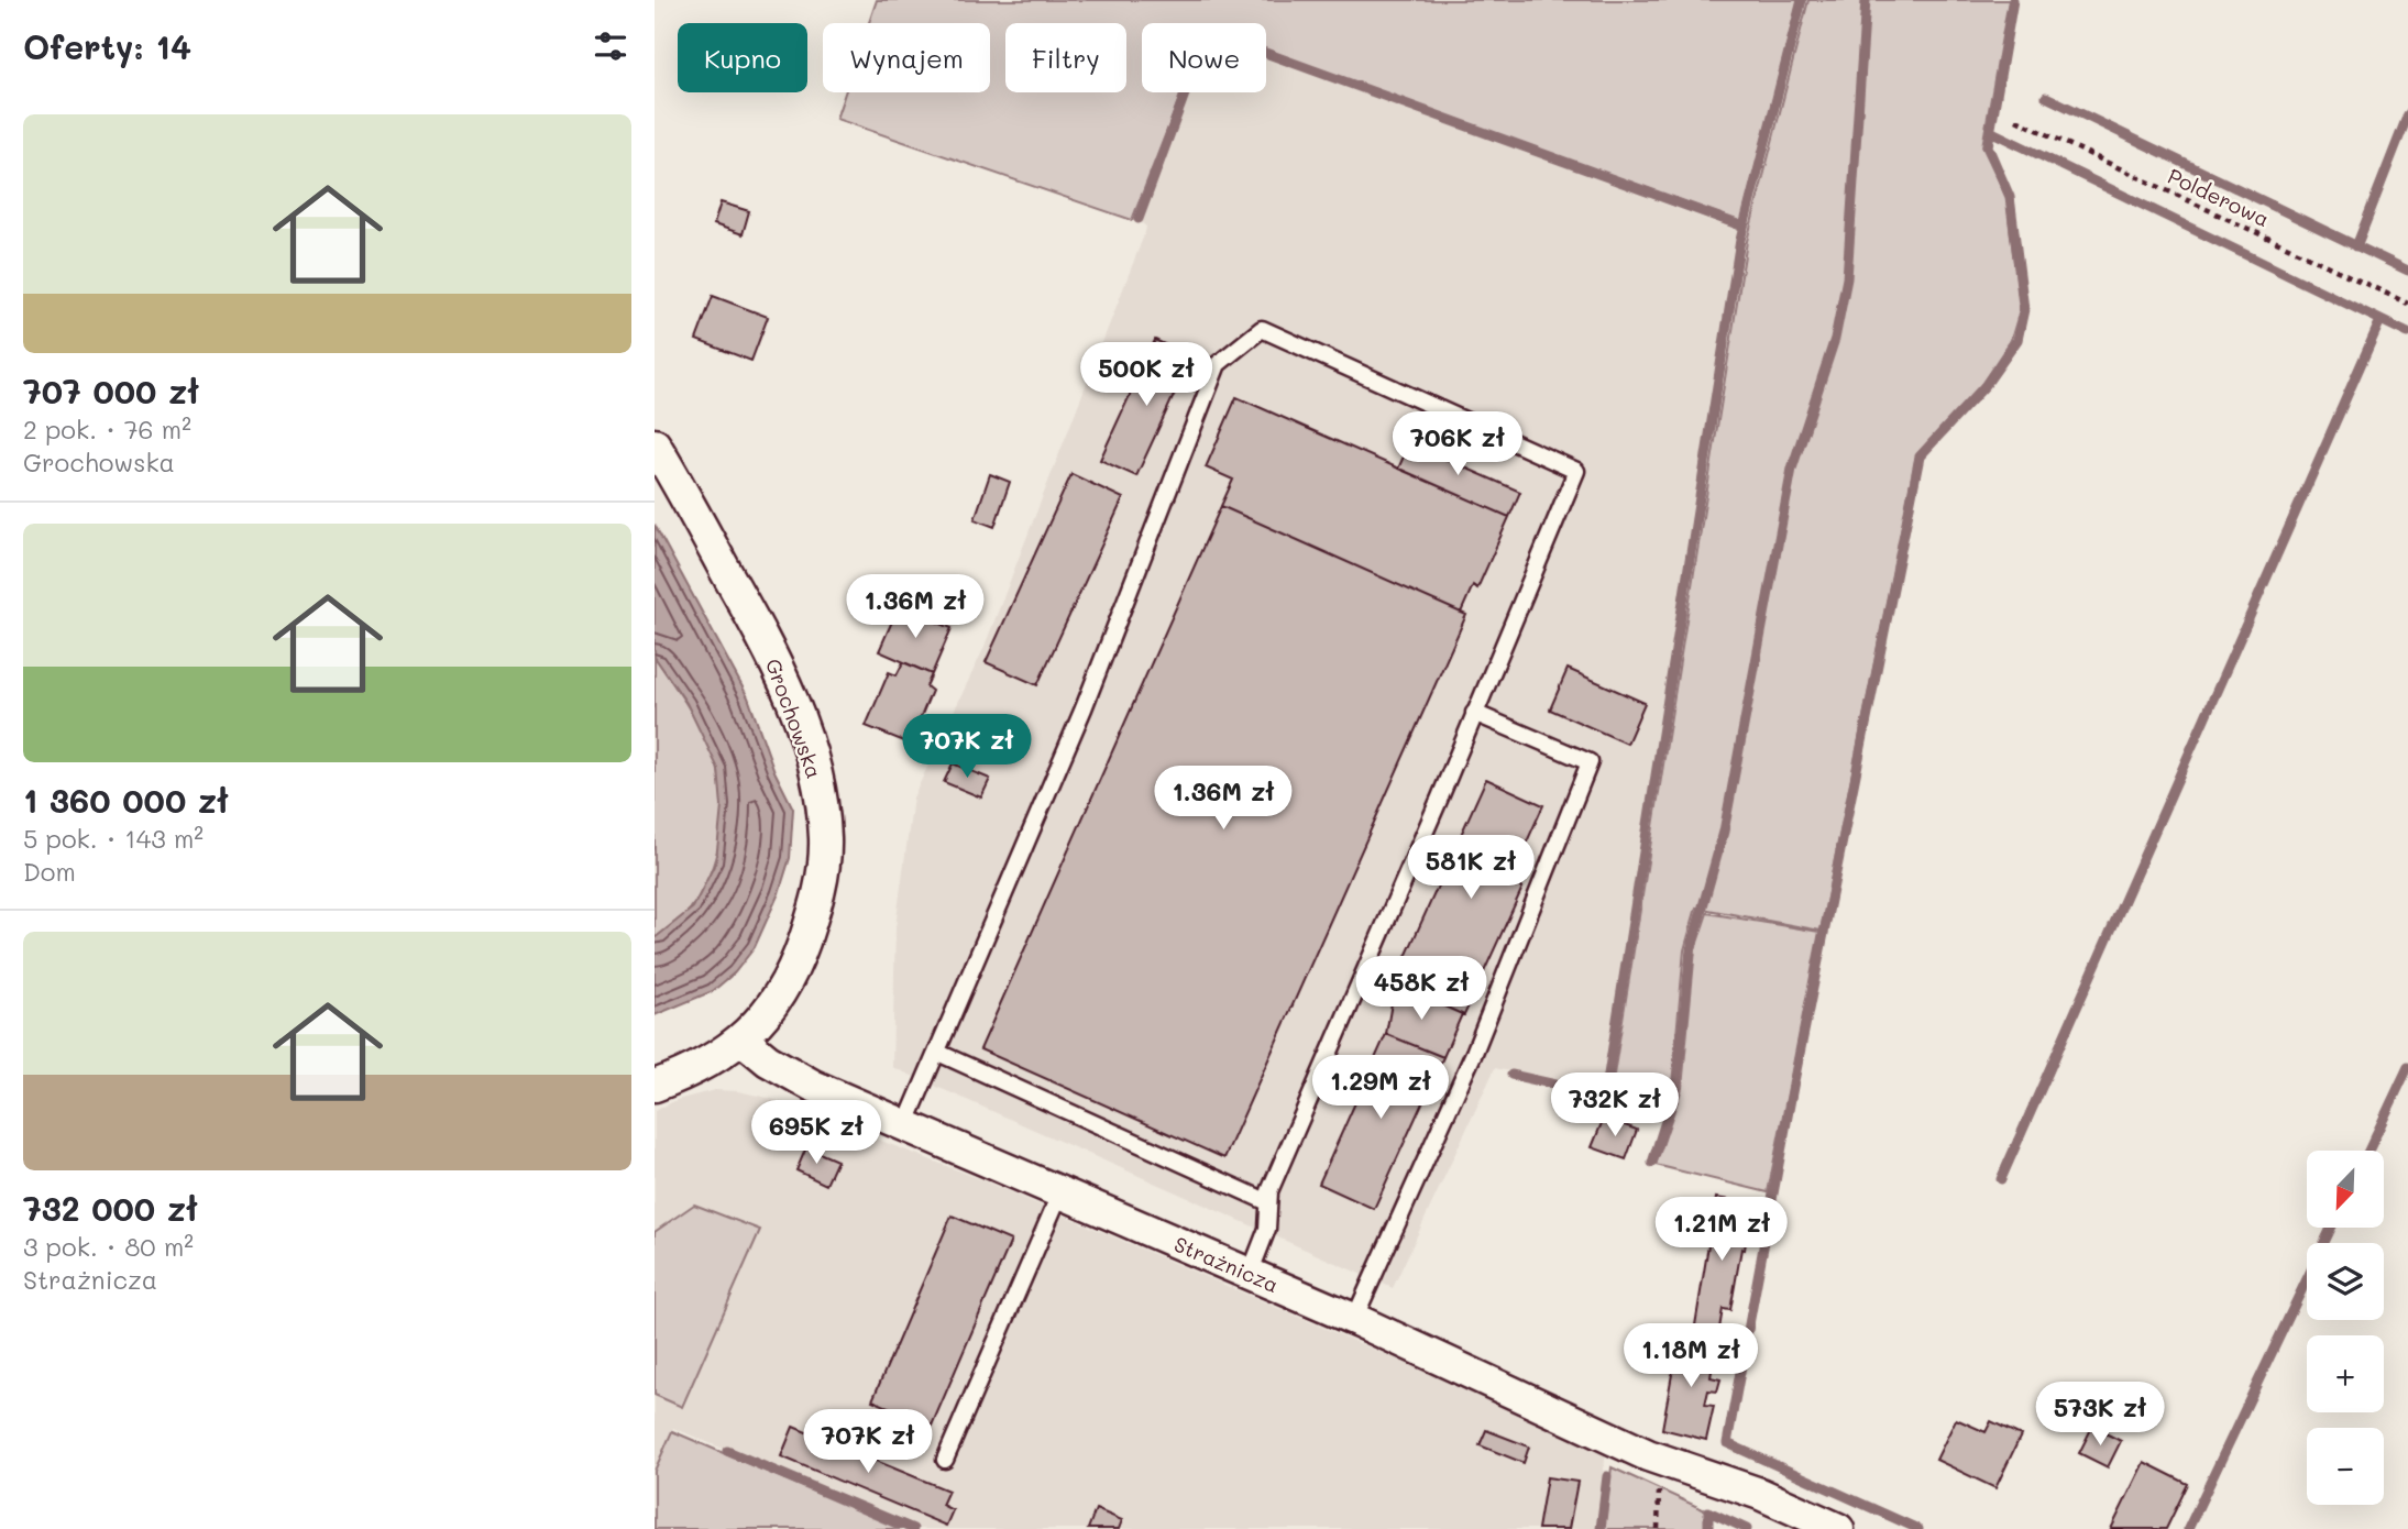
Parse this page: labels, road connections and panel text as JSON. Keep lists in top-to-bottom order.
{
  "streets": {
    "street": ["Grochowska", "Strażnicza"],
    "path": ["Polderowa"]
  },
  "crossings": [
    ["Grochowska", "Strażnicza"]
  ],
  "north": "bottom left",
  "page": {
    "heading": "Oferty: 14",
    "chip": [
      "Kupno",
      "Wynajem",
      "Filtry",
      "Nowe"
    ],
    "list": [
      {
        "name": "707 000 zł",
        "note": "2 pok. · 76 m² · Grochowska"
      },
      {
        "name": "1 360 000 zł",
        "note": "5 pok. · 143 m² · Dom"
      },
      {
        "name": "732 000 zł",
        "note": "3 pok. · 80 m² · Strażnicza"
      }
    ],
    "price": [
      "500K zł",
      "706K zł",
      "1.36M zł",
      "707K zł",
      "1.36M zł",
      "581K zł",
      "458K zł",
      "1.29M zł",
      "732K zł",
      "695K zł",
      "1.21M zł",
      "1.18M zł",
      "573K zł",
      "707K zł"
    ],
    "map_buttons": ["+", "−"]
  }
}
